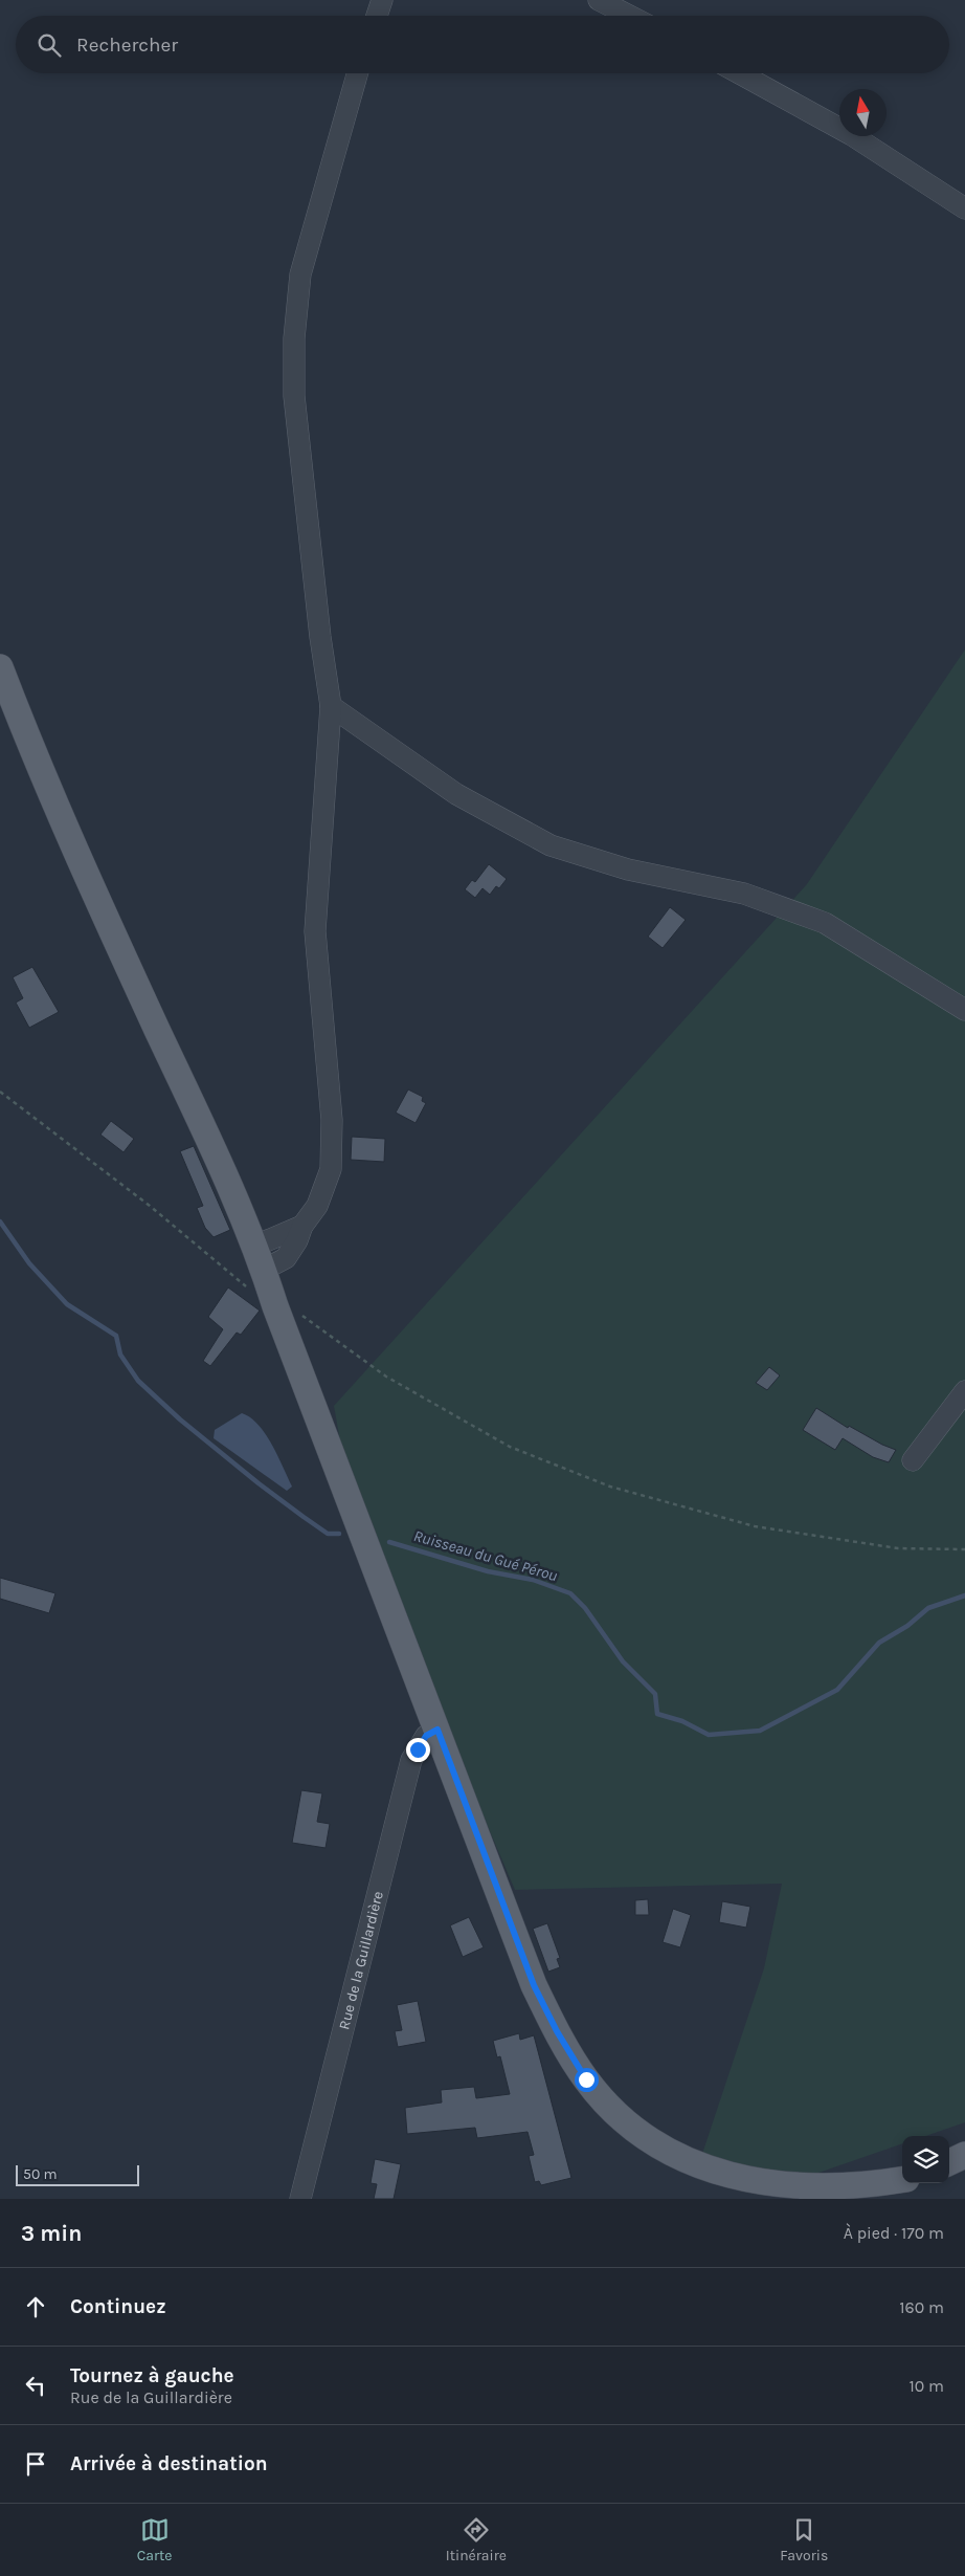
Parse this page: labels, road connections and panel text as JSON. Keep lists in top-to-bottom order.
{
  "streets": {
    "street": ["Rue de la Guillardière"]
  },
  "water": ["Ruisseau du Gué Pérou"],
  "scale_bar": "50 m",
  "north": "top",
  "page": {
    "search": "Rechercher",
    "scale": "50 m",
    "heading": ["3 min", "À pied · 170 m"],
    "list": [
      ["Continuez", "160 m"],
      ["Tournez à gauche", "Rue de la Guillardière", "10 m"],
      "Arrivée à destination"
    ],
    "nav": ["Carte", "Itinéraire", "Favoris"]
  }
}
